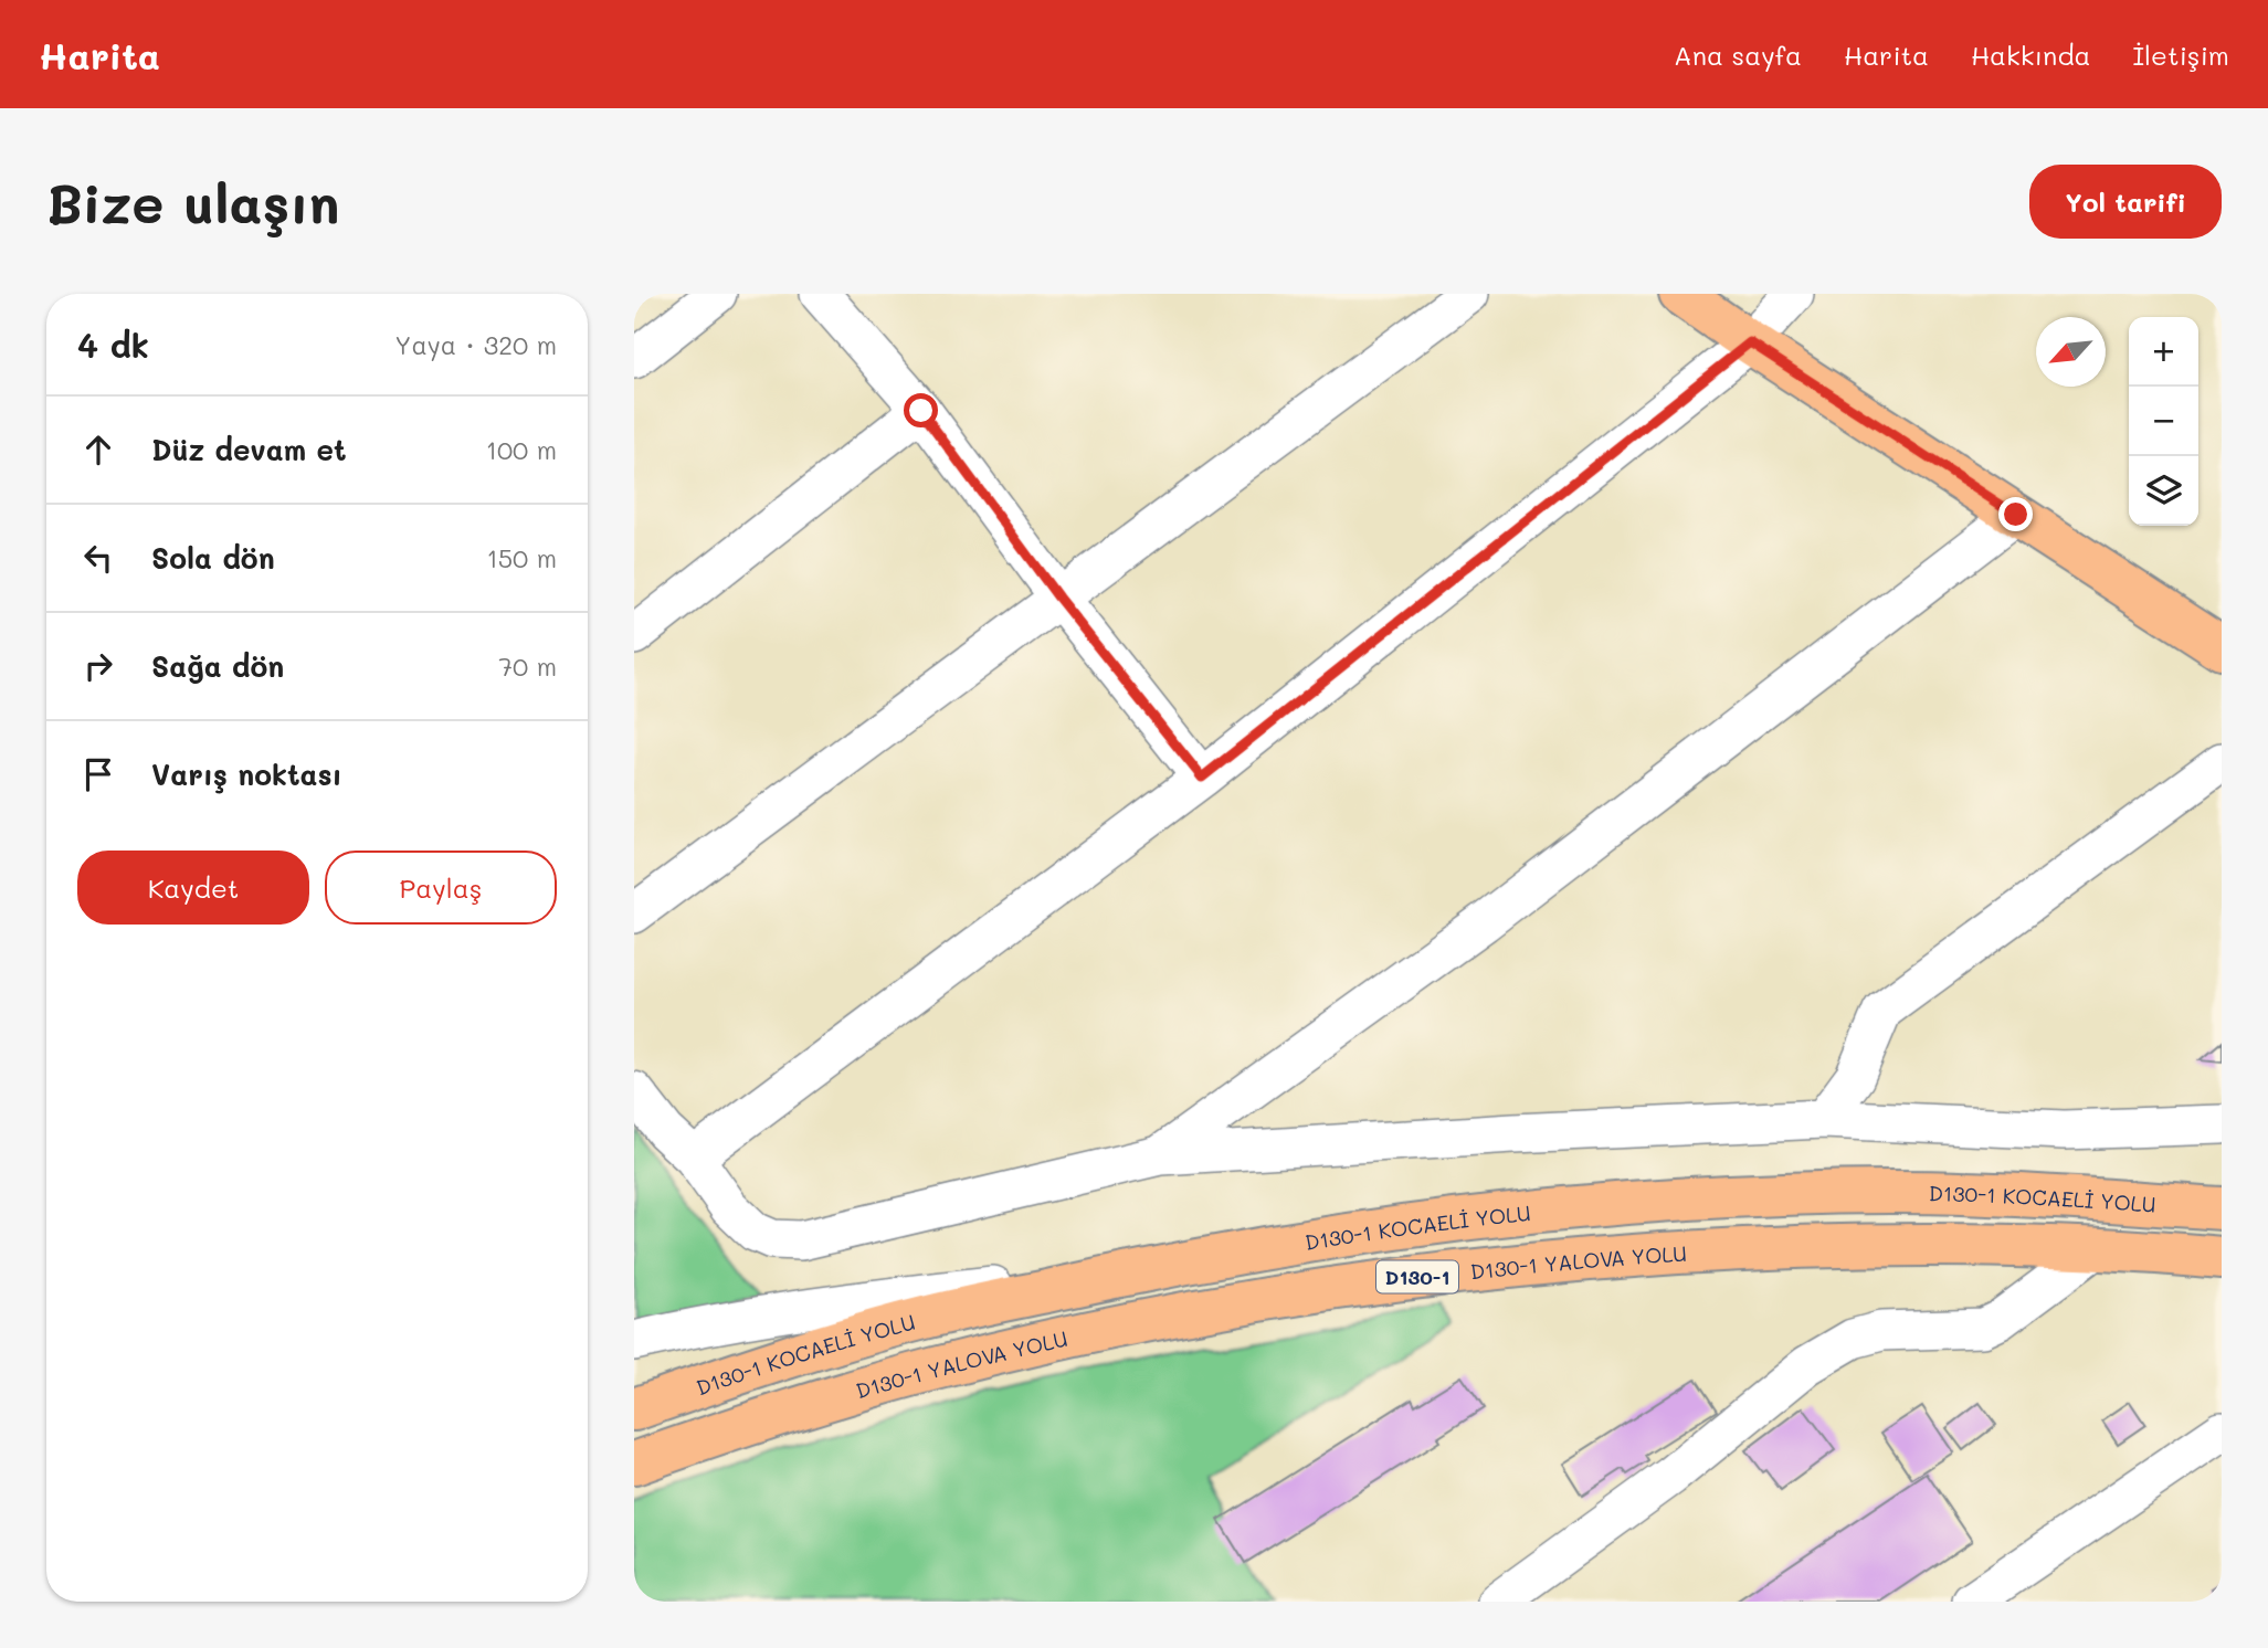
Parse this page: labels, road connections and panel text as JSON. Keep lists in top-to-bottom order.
{
  "streets": {
    "main road": ["D130-1 KOCAELİ YOLU", "D130-1 YALOVA YOLU", "D130-1"]
  },
  "north": "bottom left",
  "page": {
    "header": "Harita",
    "nav": [
      "Ana sayfa",
      "Harita",
      "Hakkında",
      "İletişim"
    ],
    "buttons": [
      "Yol tarifi",
      ["Kaydet", "Paylaş"]
    ],
    "title": "Bize ulaşın",
    "heading": ["4 dk", "Yaya · 320 m"],
    "map_buttons": ["+", "−"],
    "list": [
      ["Düz devam et", "100 m"],
      ["Sola dön", "150 m"],
      ["Sağa dön", "70 m"],
      "Varış noktası"
    ]
  }
}
